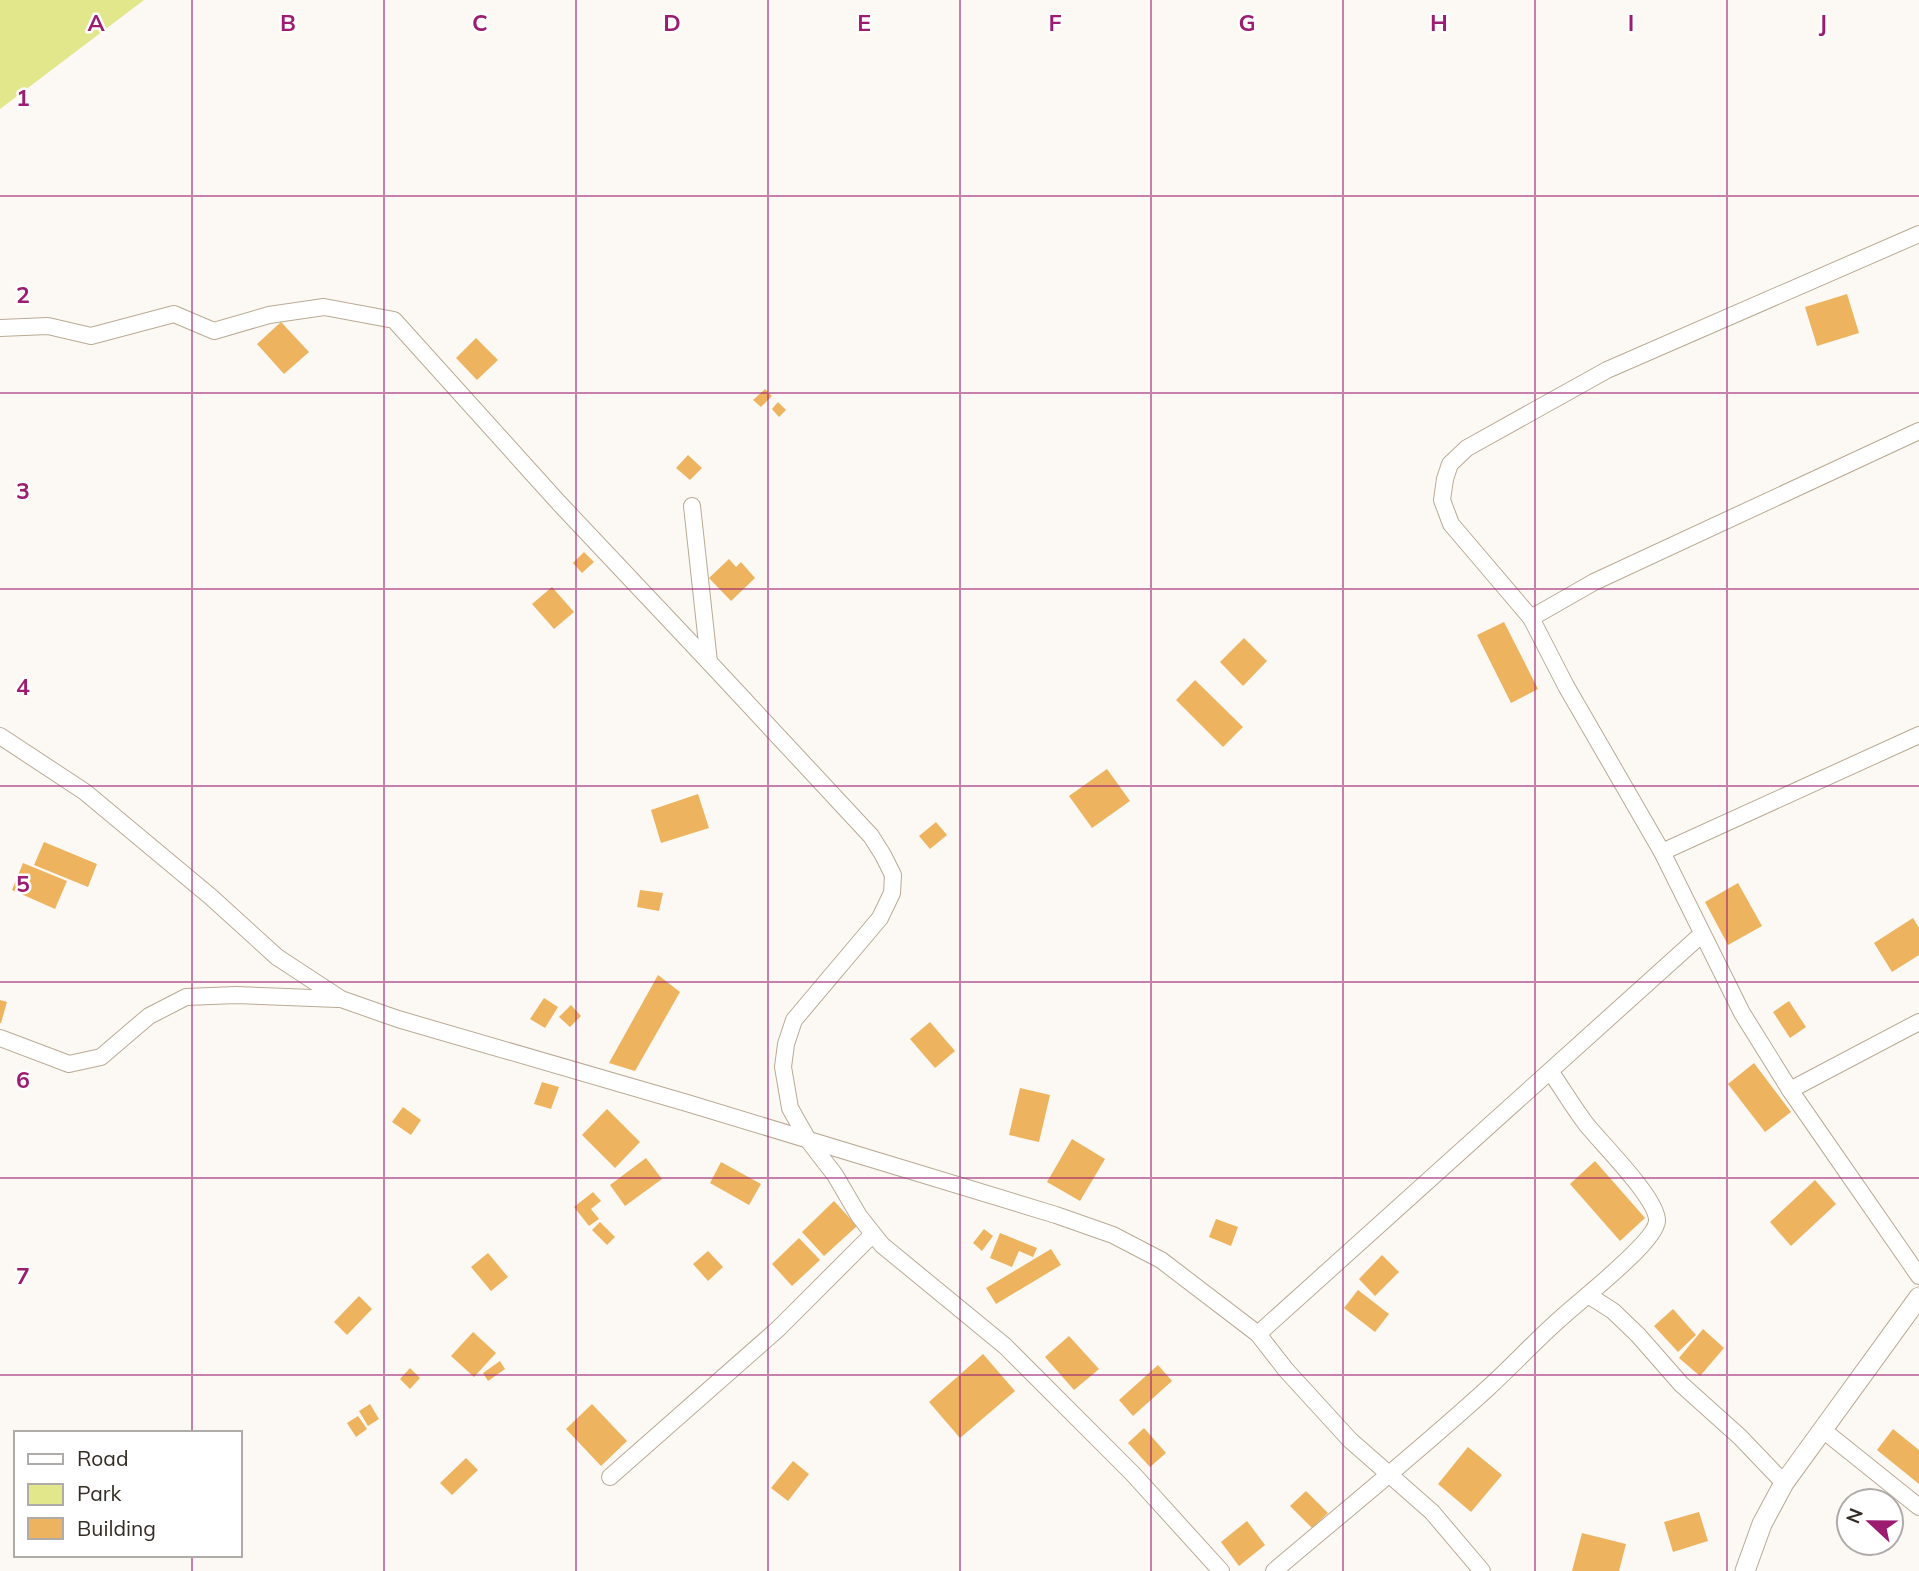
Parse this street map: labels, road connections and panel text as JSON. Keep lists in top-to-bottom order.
{
  "legend": ["Road", "Park", "Building"],
  "north": "left",
  "grid": {
    "columns": [
      "A",
      "B",
      "C",
      "D",
      "E",
      "F",
      "G",
      "H",
      "I",
      "J"
    ],
    "rows": [
      "1",
      "2",
      "3",
      "4",
      "5",
      "6",
      "7"
    ]
  }
}
